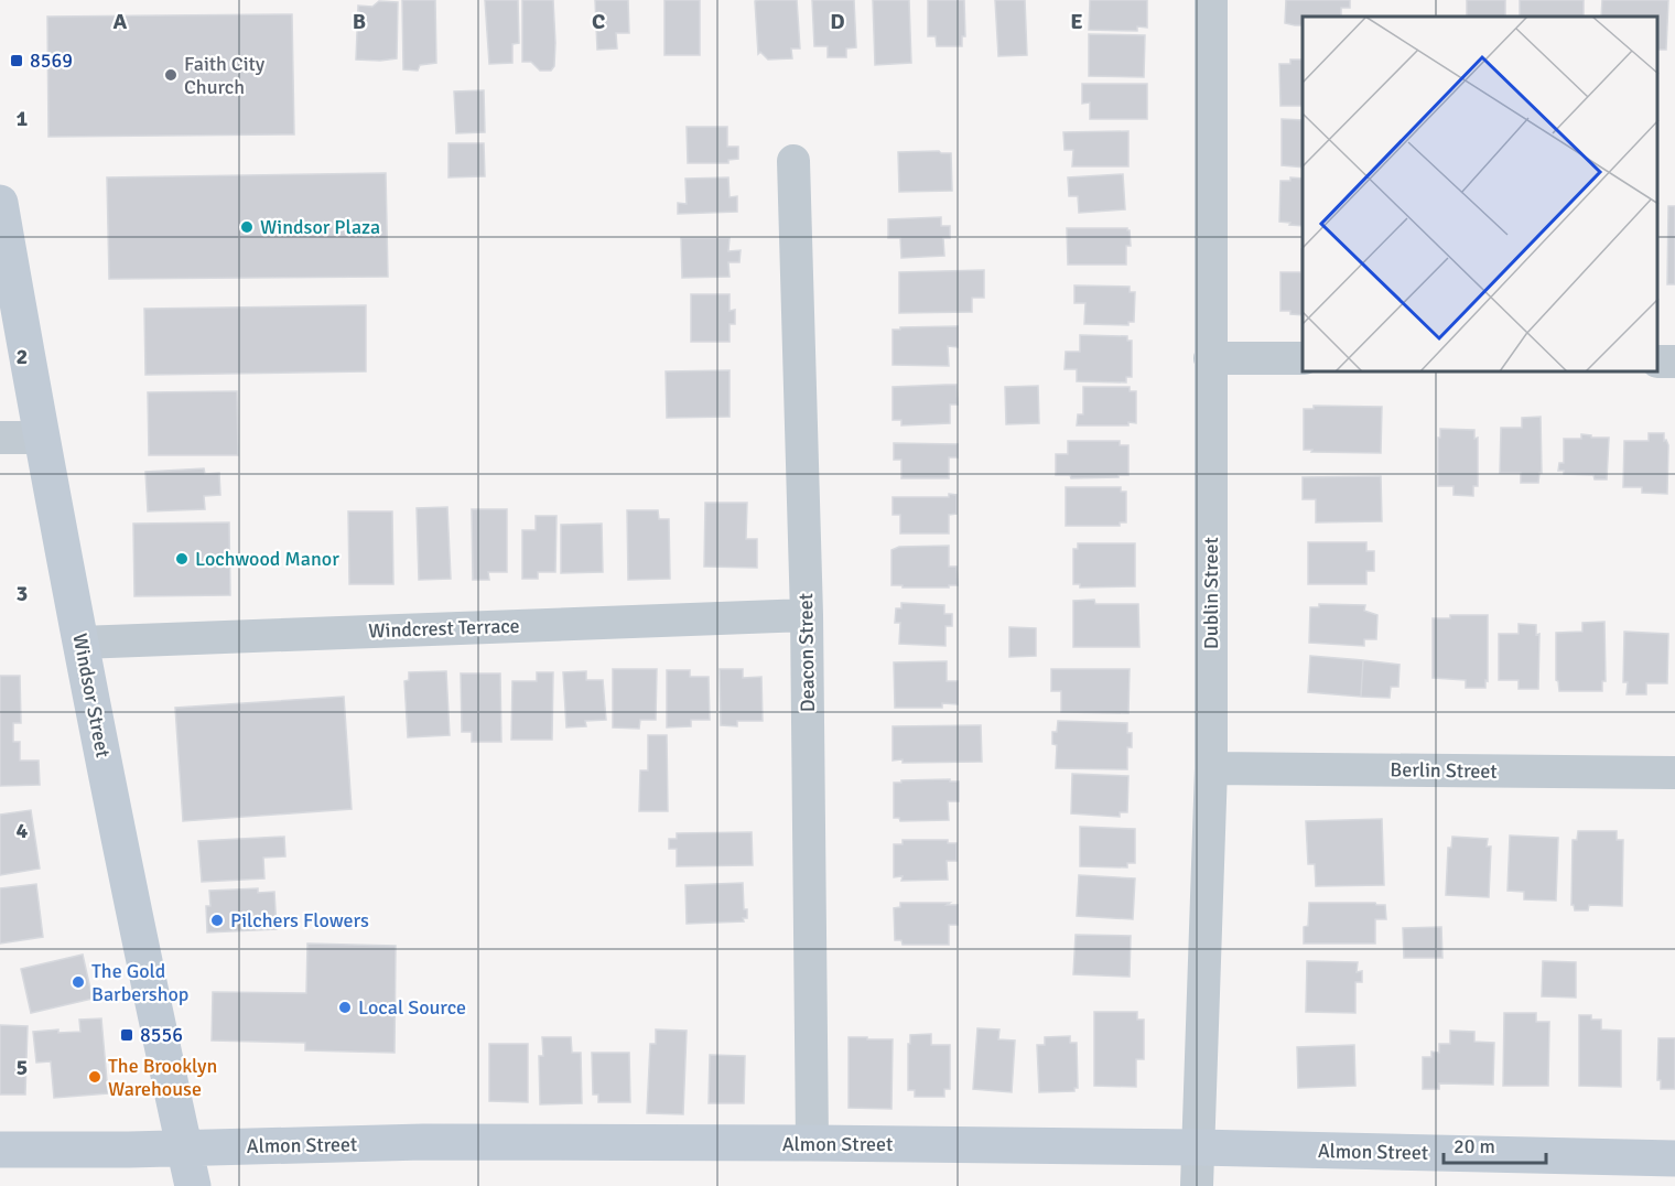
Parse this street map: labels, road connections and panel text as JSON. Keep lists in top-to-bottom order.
{
  "streets": {
    "street": [
      "Dublin Street",
      "Windcrest Terrace",
      "Deacon Street",
      "Windsor Street",
      "Berlin Street",
      "Almon Street"
    ]
  },
  "crossings": [
    ["Dublin Street", "Berlin Street"],
    ["Dublin Street", "Almon Street"],
    ["Windcrest Terrace", "Deacon Street"],
    ["Windcrest Terrace", "Windsor Street"],
    ["Deacon Street", "Almon Street"],
    ["Windsor Street", "Almon Street"]
  ],
  "places": {
    "transit": ["8569", "8556"],
    "other": [
      "Faith City Church",
      "Windsor Plaza",
      "Lochwood Manor",
      "Pilchers Flowers",
      "The Gold Barbershop",
      "Local Source",
      "The Brooklyn Warehouse"
    ]
  },
  "scale_bar": "20 m",
  "grid": {
    "columns": [
      "A",
      "B",
      "C",
      "D",
      "E"
    ],
    "rows": [
      "1",
      "2",
      "3",
      "4",
      "5"
    ]
  }
}
